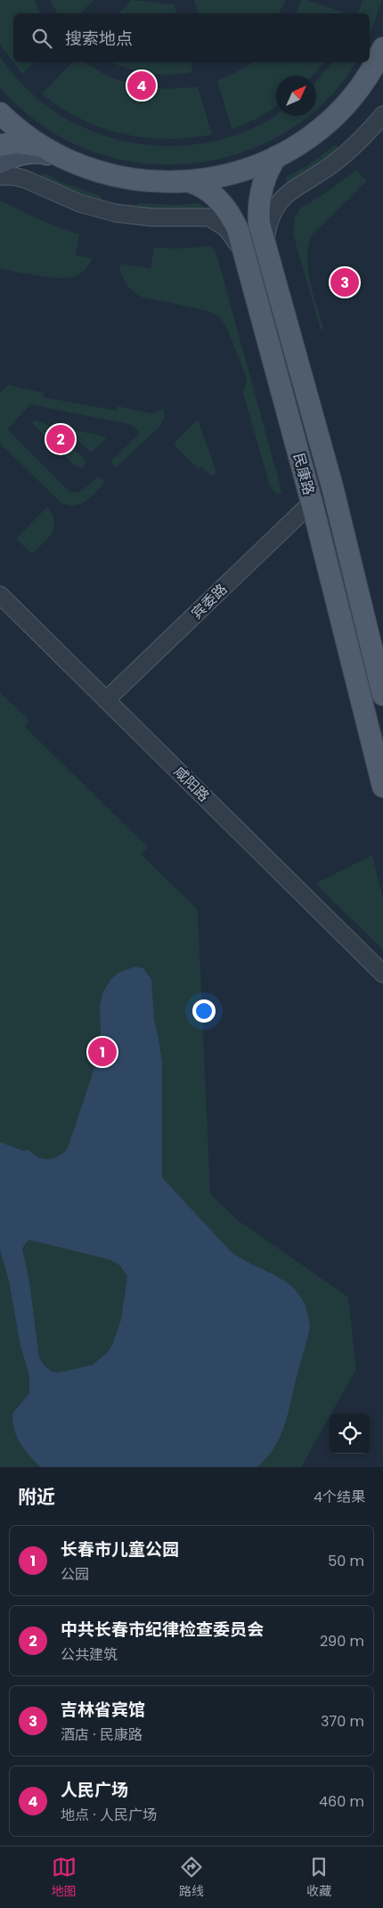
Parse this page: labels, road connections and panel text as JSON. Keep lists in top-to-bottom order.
{
  "streets": {
    "main road": ["民康路"],
    "street": ["宾委路", "咸阳路"]
  },
  "crossings": [
    ["民康路", "宾委路"],
    ["宾委路", "咸阳路"]
  ],
  "north": "top right",
  "page": {
    "search": "搜索地点",
    "pins": [
      "4",
      "3",
      "2",
      "1"
    ],
    "heading": ["附近", "4个结果"],
    "list": [
      {
        "mark": "1",
        "name": "长春市儿童公园",
        "note": "公园",
        "value": "50 m"
      },
      {
        "mark": "2",
        "name": "中共长春市纪律检查委员会",
        "note": "公共建筑",
        "value": "290 m"
      },
      {
        "mark": "3",
        "name": "吉林省宾馆",
        "note": "酒店 · 民康路",
        "value": "370 m"
      },
      {
        "mark": "4",
        "name": "人民广场",
        "note": "地点 · 人民广场",
        "value": "460 m"
      }
    ],
    "nav": ["地图", "路线", "收藏"]
  }
}
